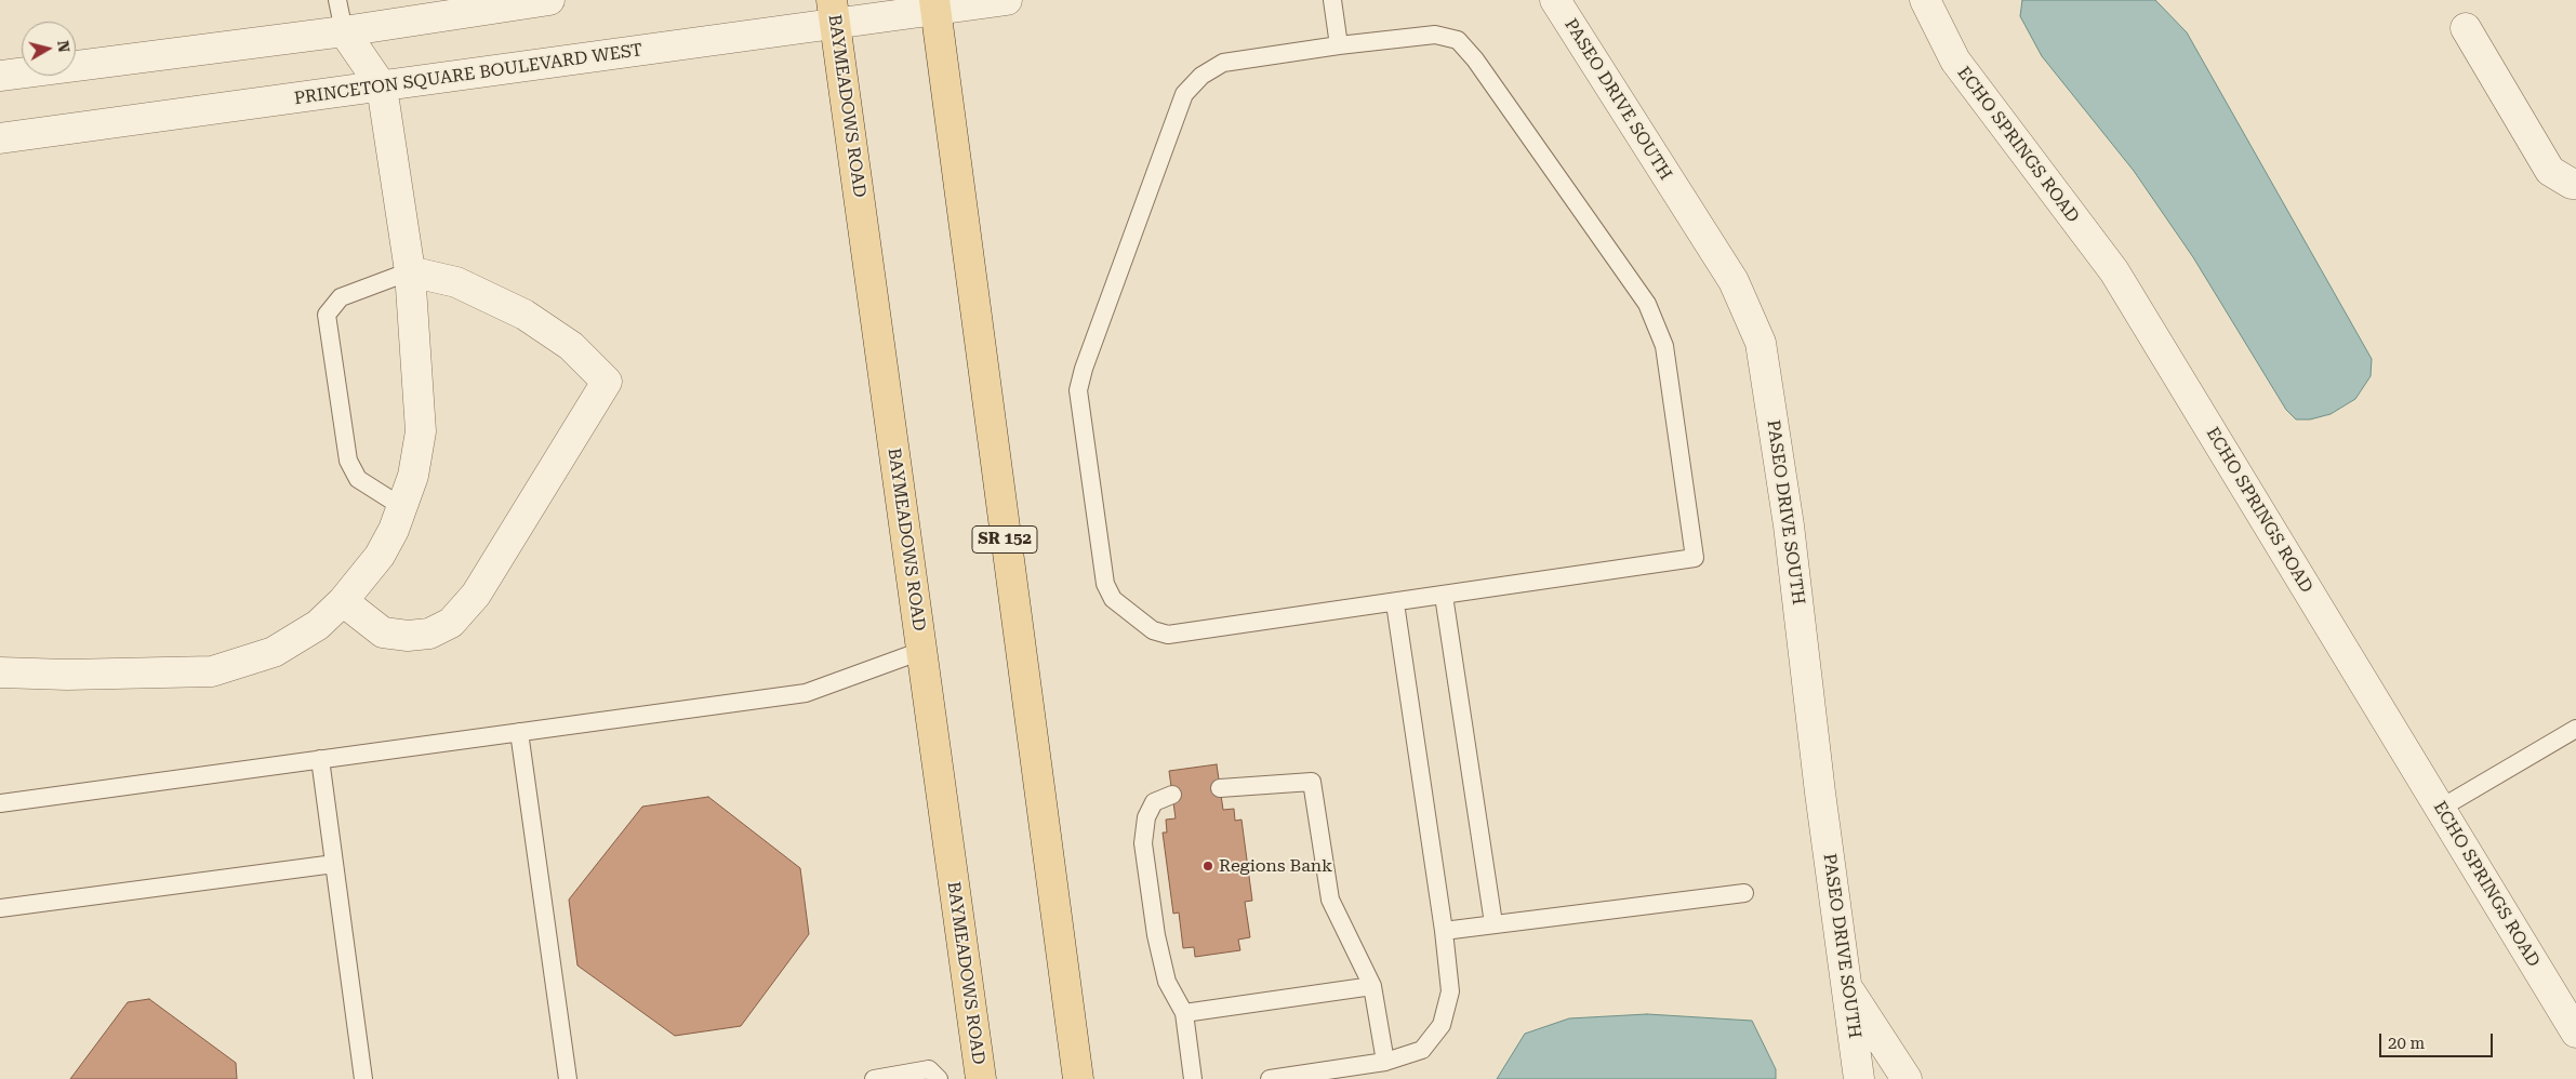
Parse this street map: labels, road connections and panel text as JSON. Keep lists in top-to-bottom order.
{
  "streets": {
    "main road": ["BAYMEADOWS ROAD", "SR 152"],
    "street": ["PRINCETON SQUARE BOULEVARD WEST", "PASEO DRIVE SOUTH", "ECHO SPRINGS ROAD"]
  },
  "crossings": [
    ["PRINCETON SQUARE BOULEVARD WEST", "BAYMEADOWS ROAD"],
    ["PRINCETON SQUARE BOULEVARD WEST", "SR 152"]
  ],
  "places": ["Regions Bank"],
  "scale_bar": "20 m",
  "north": "right"
}
